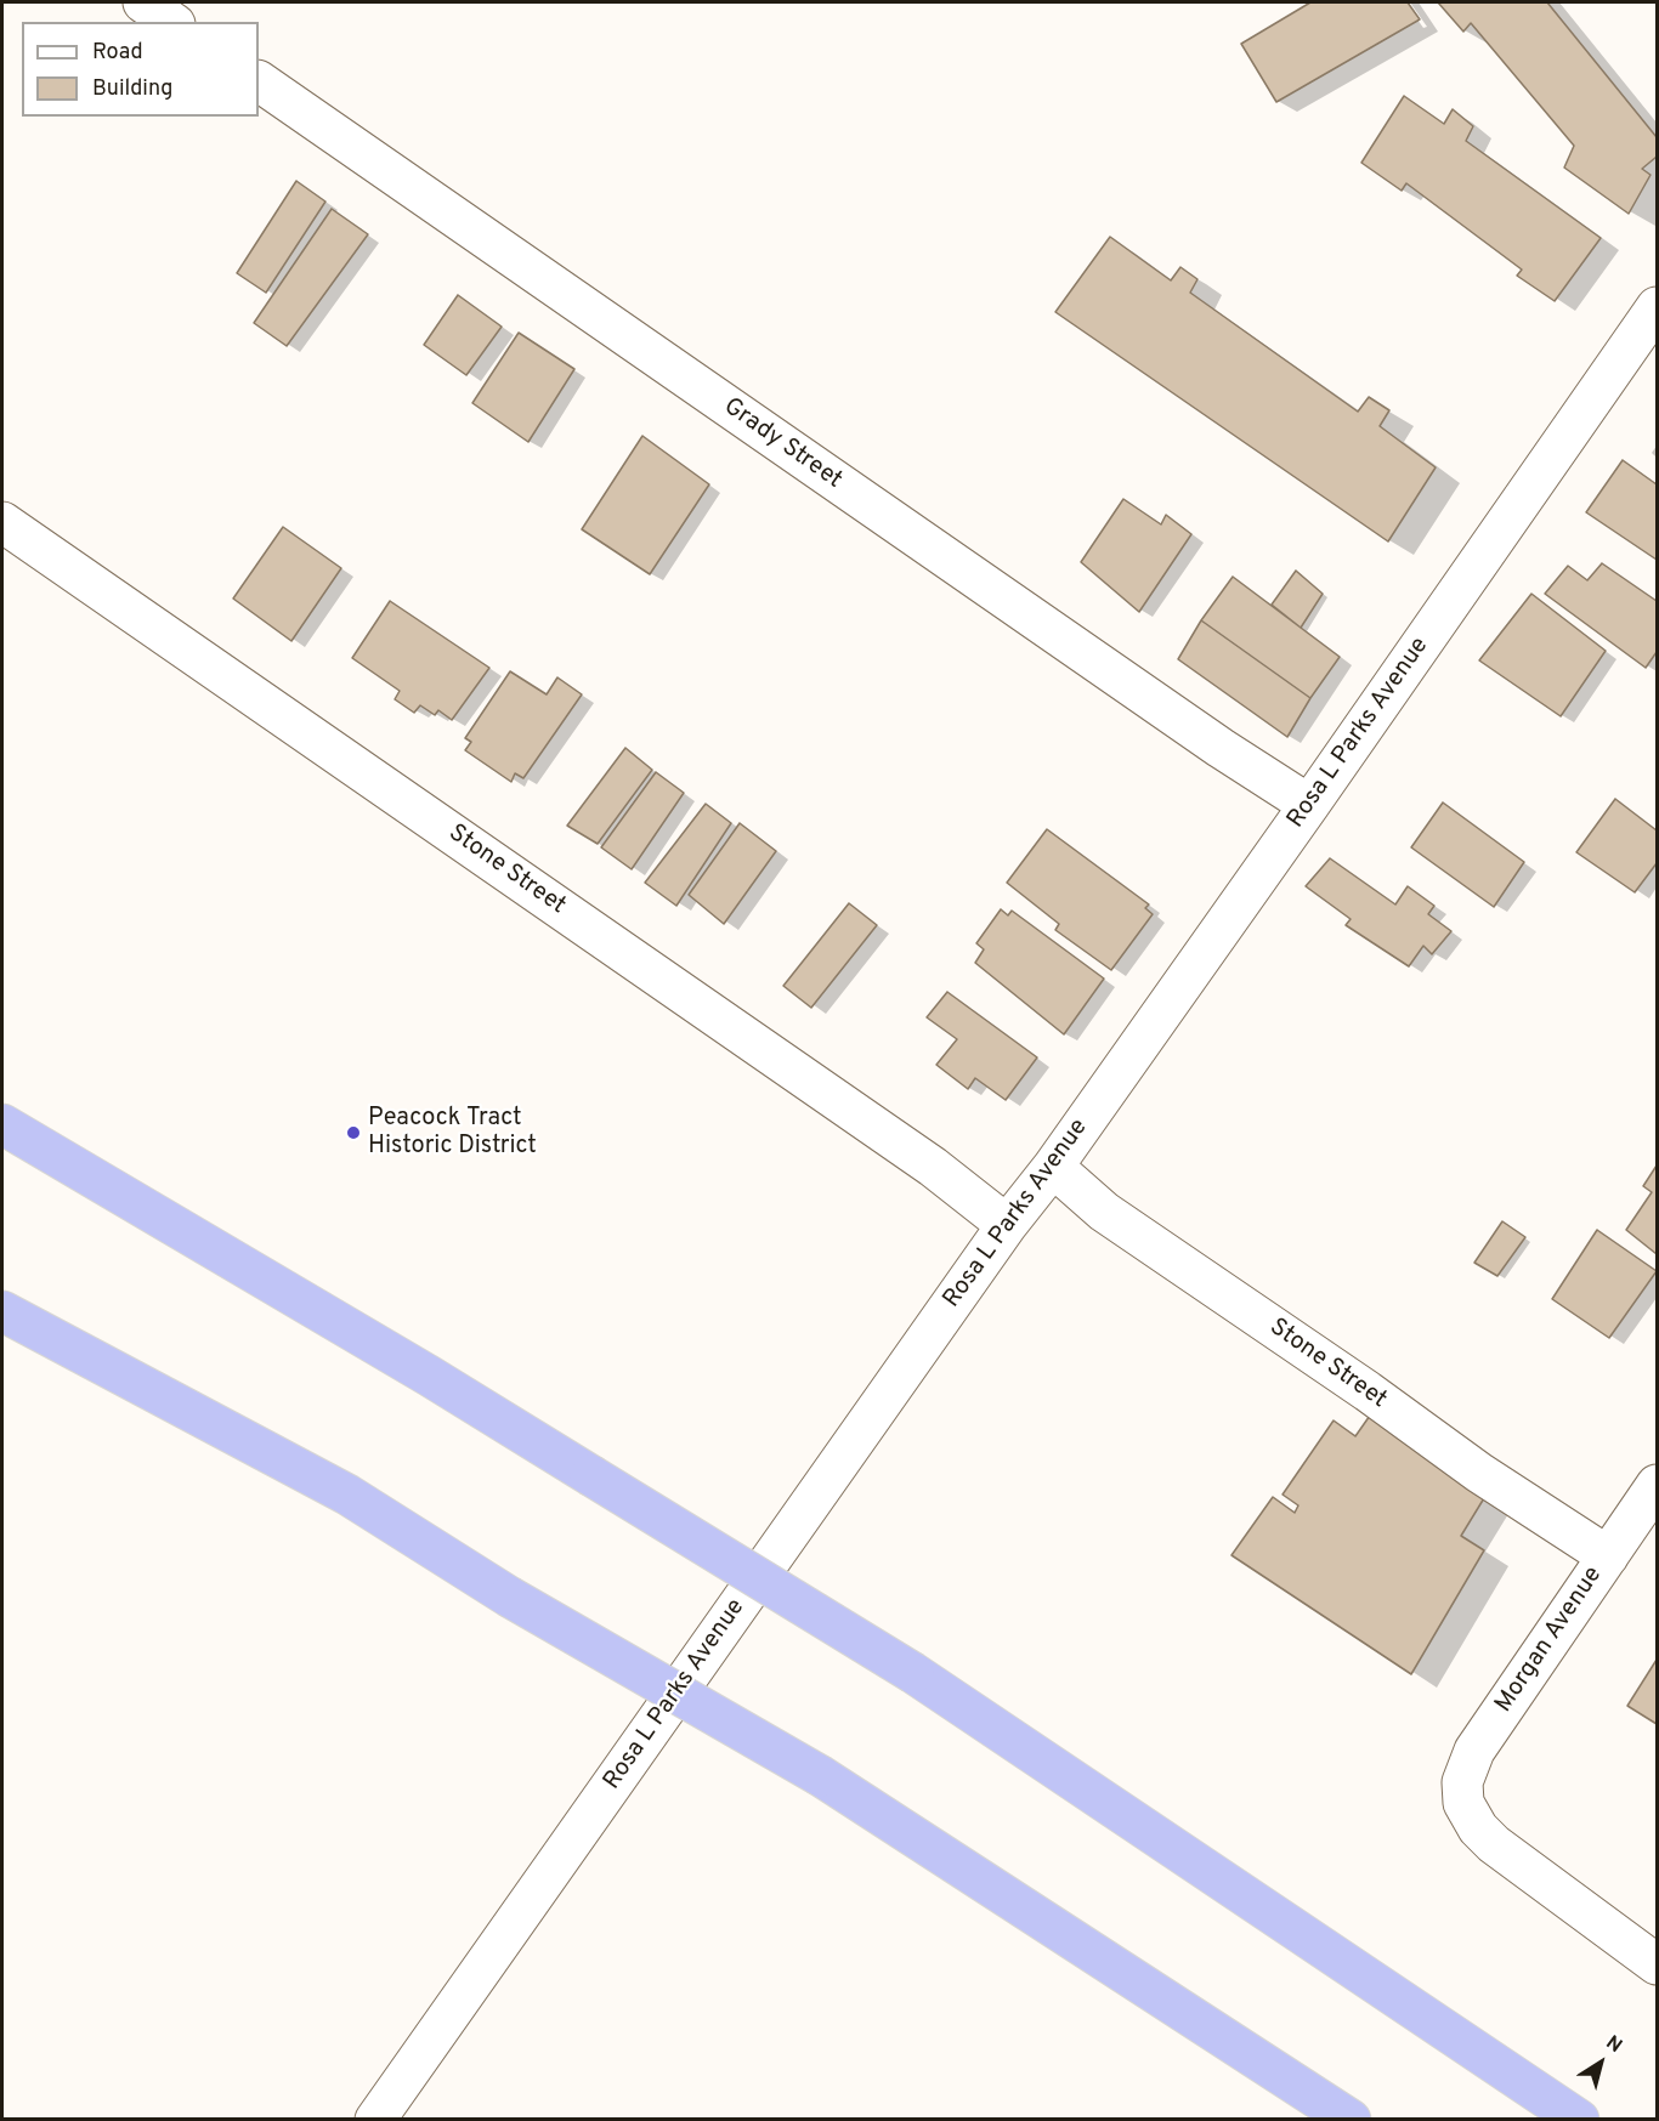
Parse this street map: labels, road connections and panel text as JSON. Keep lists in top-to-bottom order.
{
  "streets": {
    "street": [
      "Grady Street",
      "Rosa L Parks Avenue",
      "Stone Street",
      "Morgan Avenue"
    ]
  },
  "crossings": [
    ["Grady Street", "Rosa L Parks Avenue"],
    ["Rosa L Parks Avenue", "Stone Street"],
    ["Stone Street", "Morgan Avenue"]
  ],
  "places": ["Peacock Tract Historic District"],
  "legend": ["Road", "Building"],
  "north": "top right"
}
